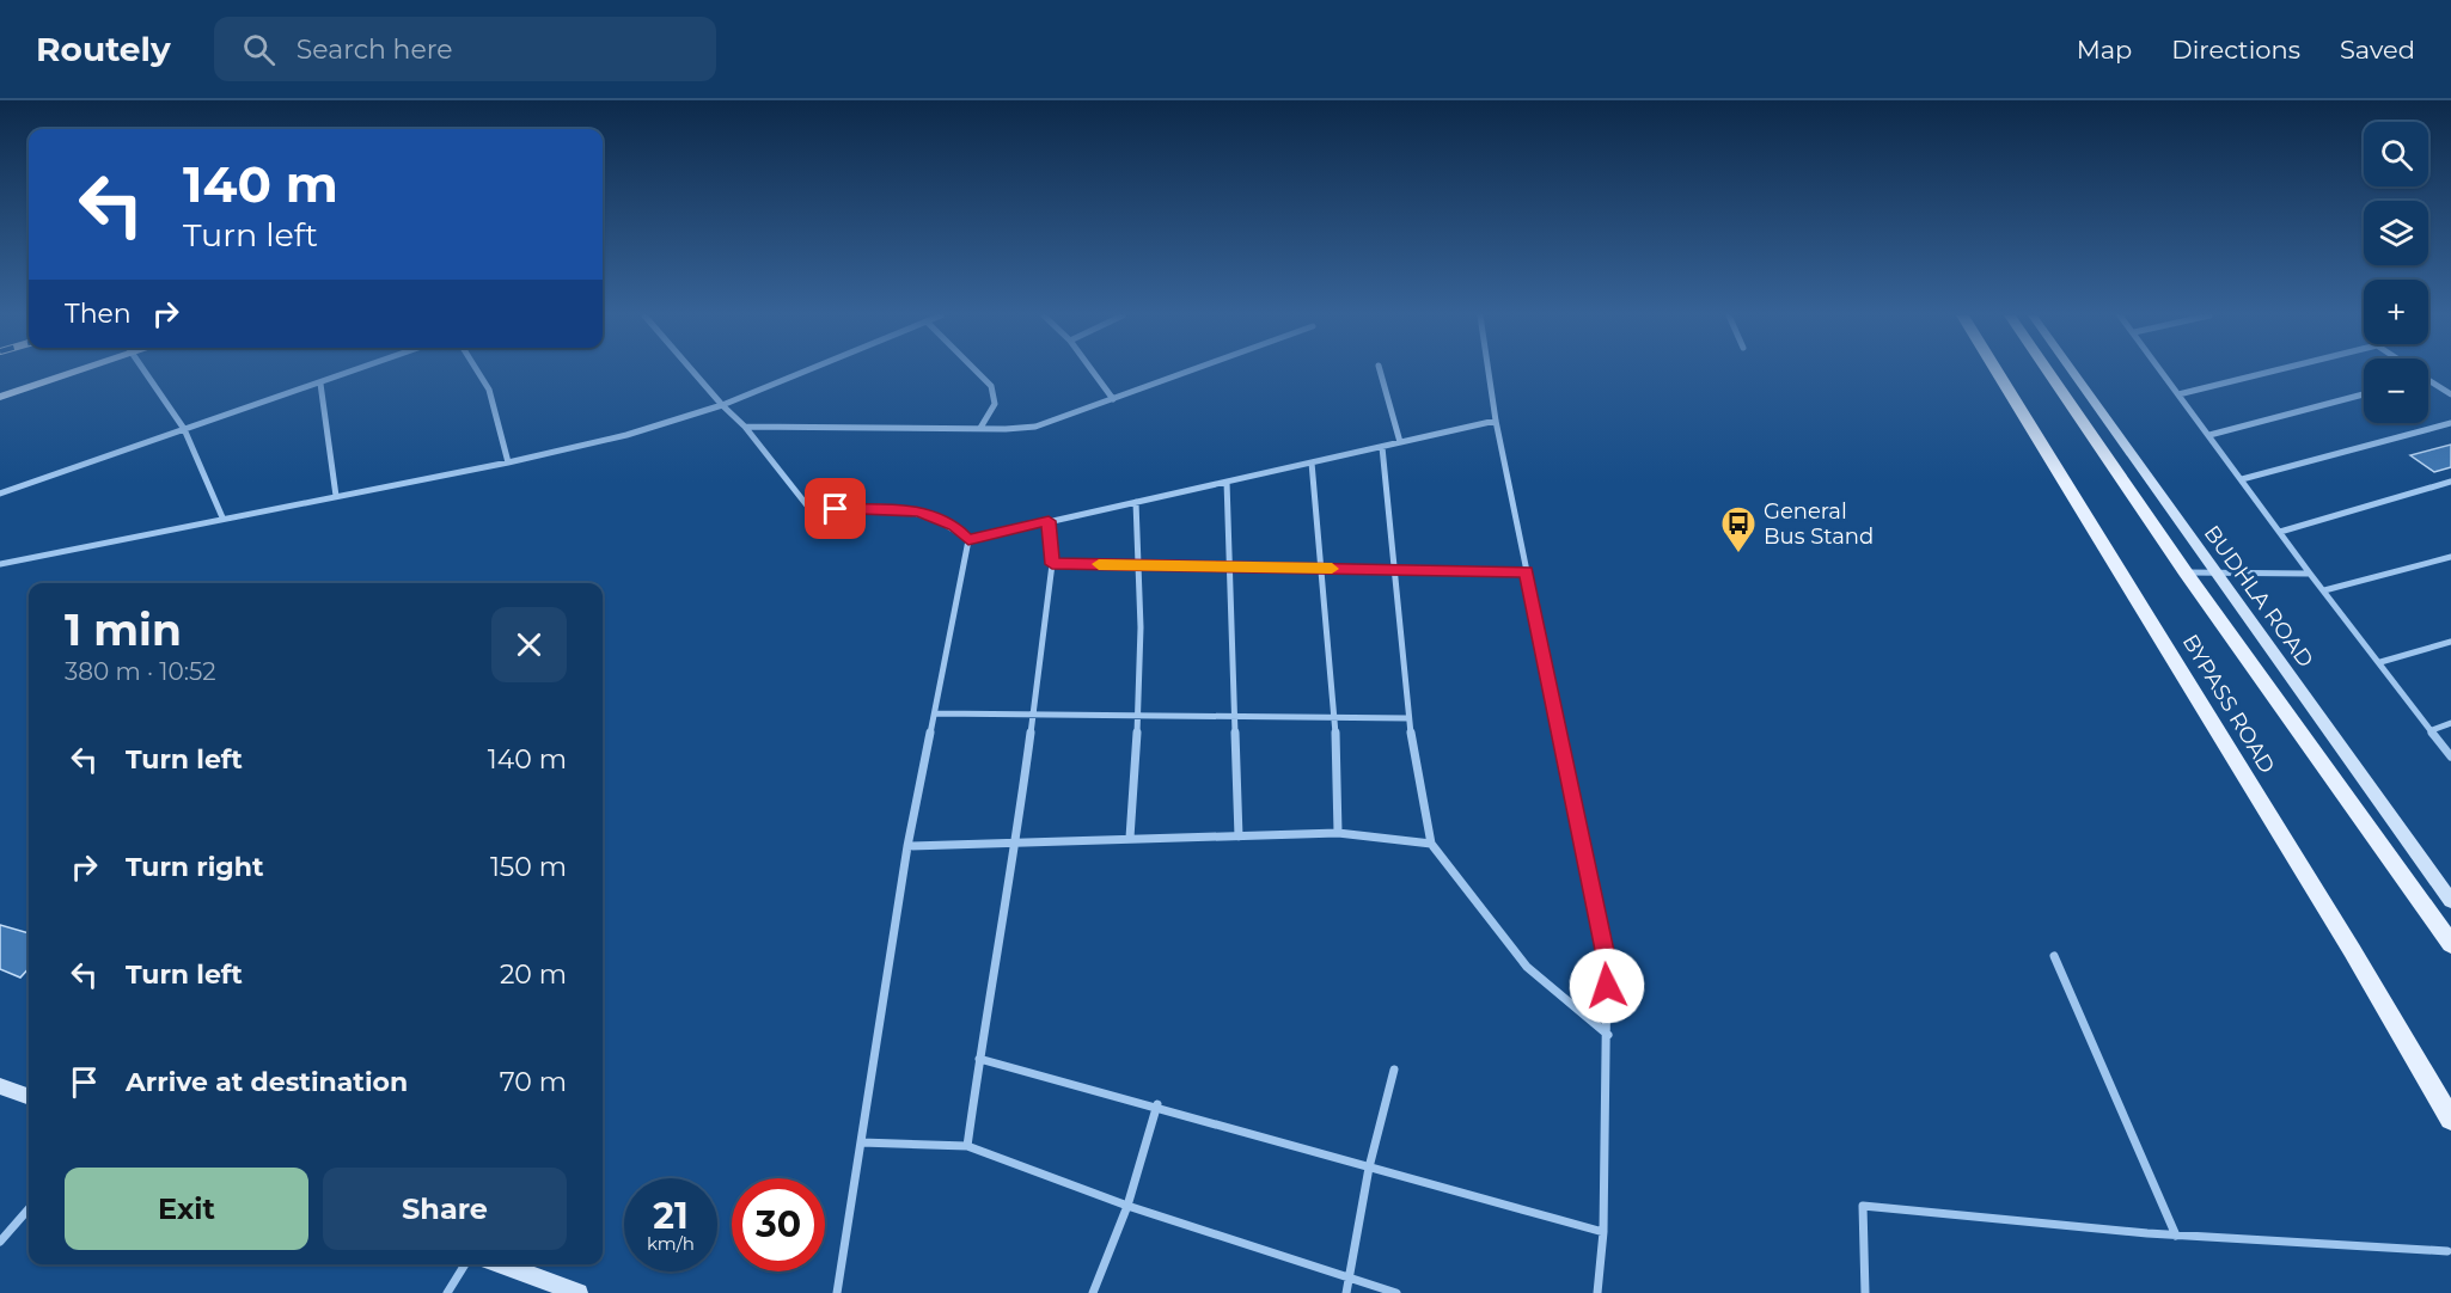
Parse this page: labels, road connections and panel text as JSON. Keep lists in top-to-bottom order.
{
  "streets": {
    "main road": ["BYPASS ROAD"],
    "street": ["BUDHLA ROAD"]
  },
  "places": {
    "bus stop": ["General Bus Stand"]
  },
  "page": {
    "header": "Routely",
    "search": "Search here",
    "nav": ["Map", "Directions", "Saved"],
    "map_buttons": ["+", "−"],
    "turn": ["140 m", "Turn left"],
    "then": "Then",
    "heading": ["1 min", "380 m · 10:52"],
    "list": [
      {
        "name": "Turn left",
        "value": "140 m"
      },
      {
        "name": "Turn right",
        "value": "150 m"
      },
      {
        "name": "Turn left",
        "value": "20 m"
      },
      {
        "name": "Arrive at destination",
        "value": "70 m"
      }
    ],
    "buttons": ["Exit", "Share"],
    "speed": "21 km/h",
    "limit": "30"
  }
}
